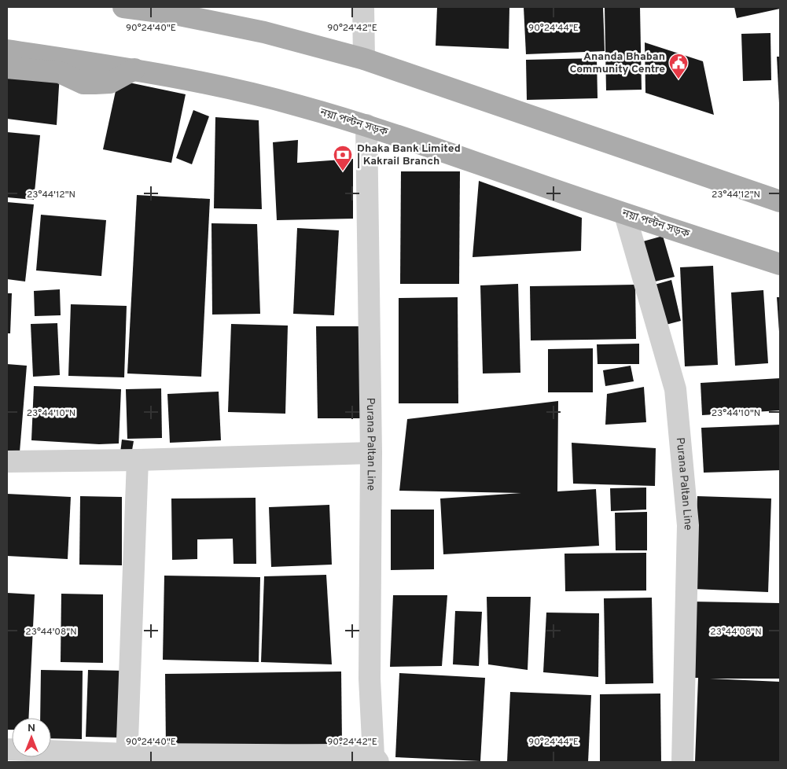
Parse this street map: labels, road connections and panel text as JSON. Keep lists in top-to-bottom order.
{
  "streets": {
    "main road": ["নয়া পল্টন সড়ক"],
    "street": ["Purana Paltan Line"]
  },
  "crossings": [
    ["নয়া পল্টন সড়ক", "Purana Paltan Line"]
  ],
  "places": {
    "public building": ["Ananda Bhaban Community Centre"],
    "bank": ["Dhaka Bank Limited | Kakrail Branch"]
  },
  "north": "top",
  "coordinates": [
    "90°24'40\"E",
    "90°24'42\"E",
    "90°24'44\"E",
    "23°44'12\"N",
    "23°44'10\"N",
    "23°44'08\"N"
  ]
}
